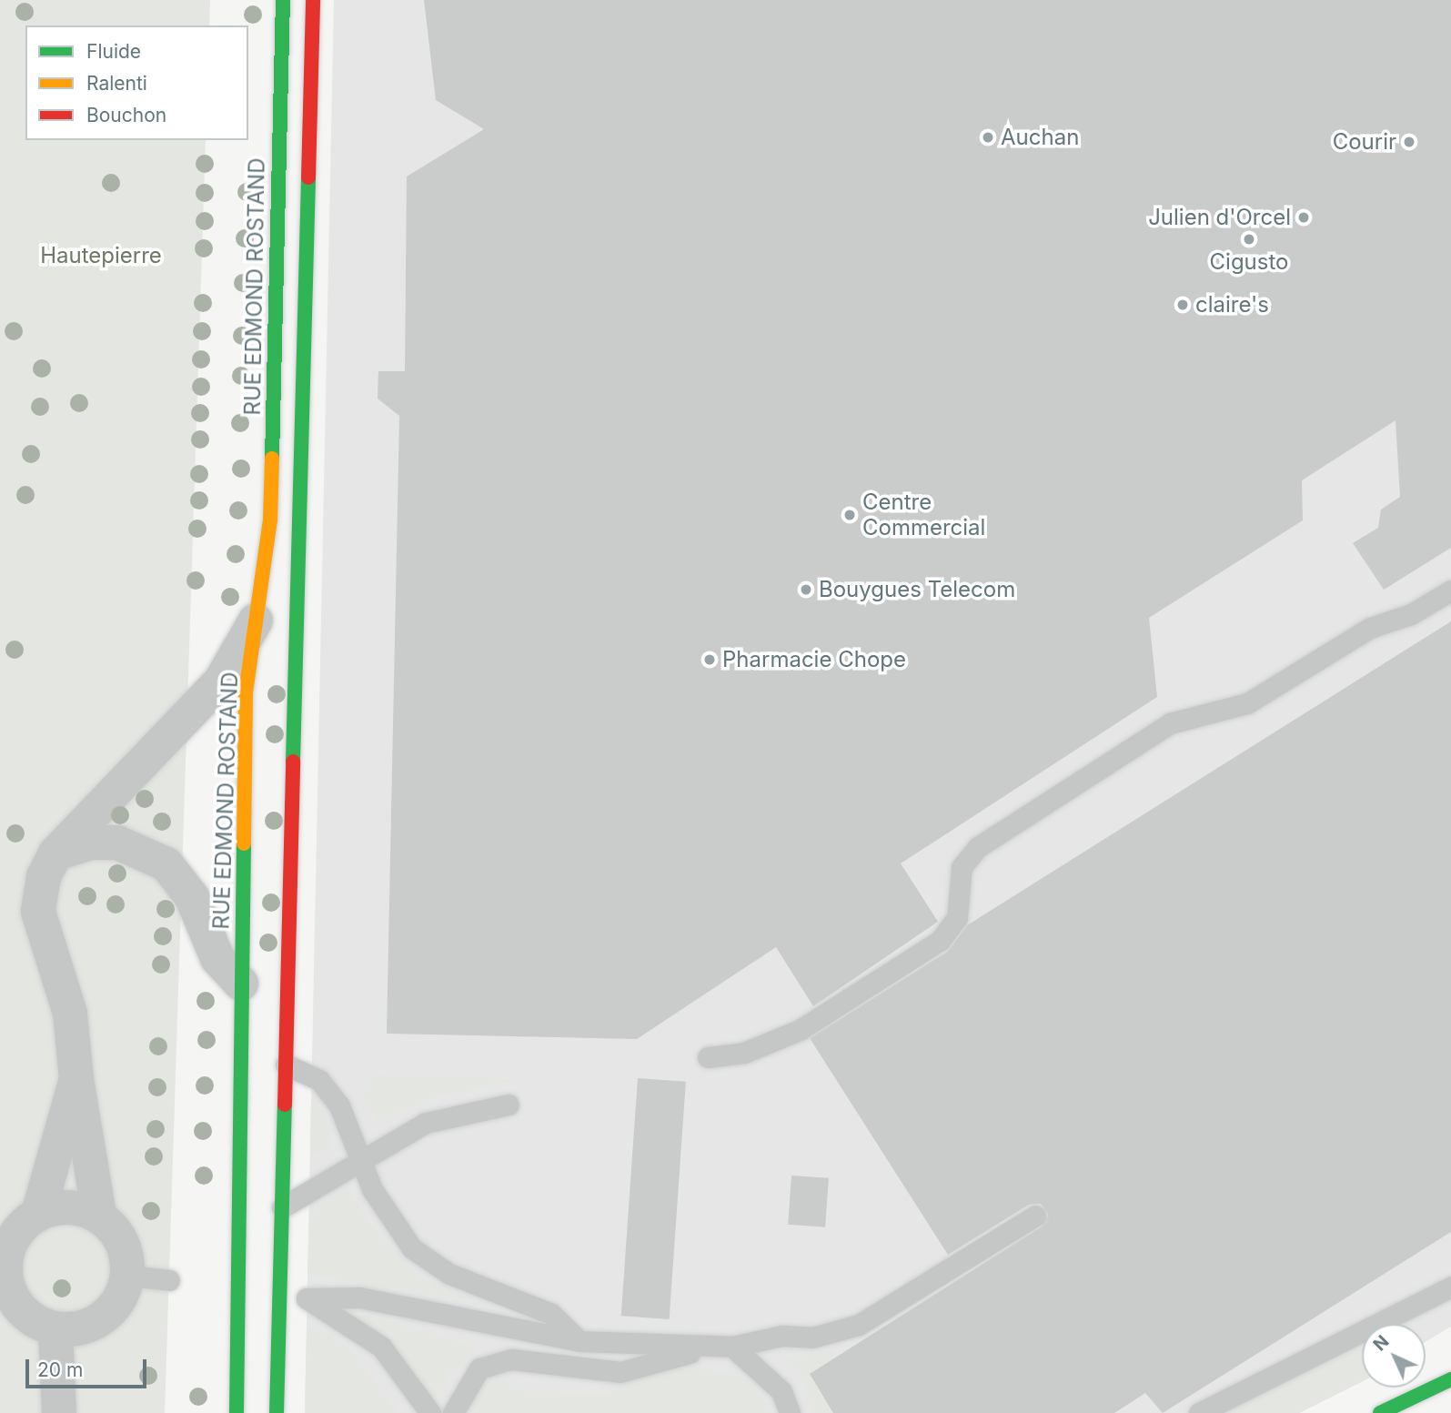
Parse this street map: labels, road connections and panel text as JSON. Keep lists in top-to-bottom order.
{
  "streets": {
    "main road": ["RUE EDMOND ROSTAND"]
  },
  "parks": ["Hautepierre"],
  "places": [
    "Auchan",
    "Courir",
    "Julien d'Orcel",
    "Cigusto",
    "claire's",
    "Centre Commercial",
    "Bouygues Telecom",
    "Pharmacie Chope"
  ],
  "legend": ["Fluide", "Ralenti", "Bouchon"],
  "scale_bar": "20 m",
  "north": "top left"
}
